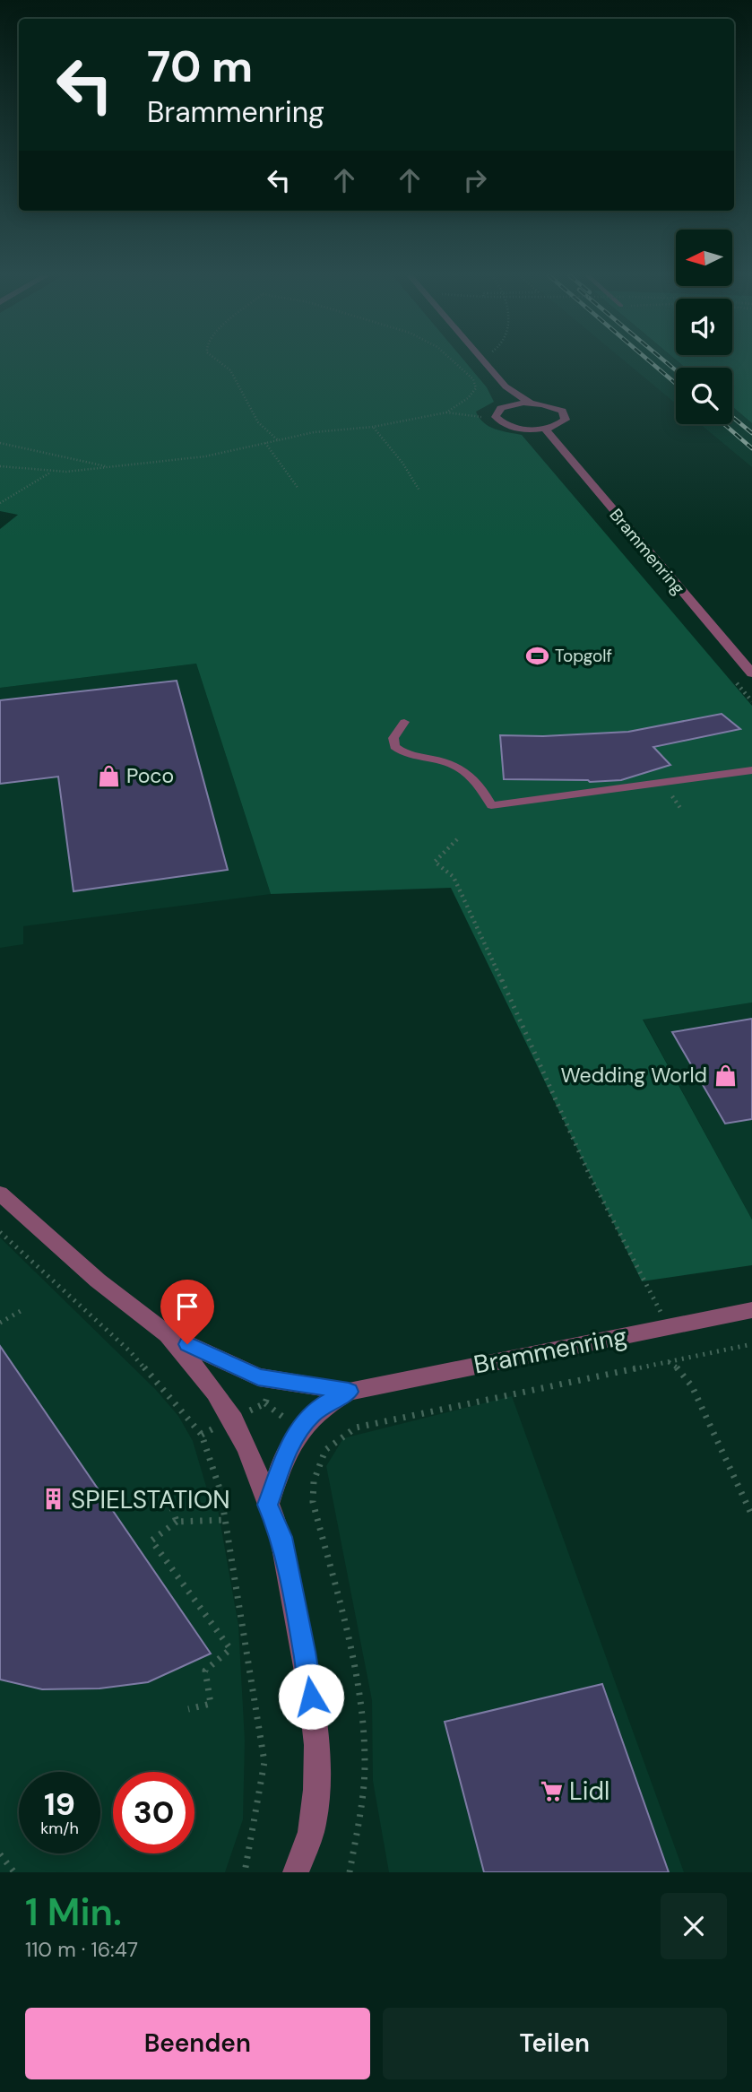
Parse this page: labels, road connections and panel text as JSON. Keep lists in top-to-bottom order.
{
  "streets": {
    "street": ["Brammenring"]
  },
  "places": {
    "sports": ["Topgolf"],
    "shop": ["Poco", "Wedding World"],
    "building": ["SPIELSTATION"],
    "supermarket": ["Lidl"]
  },
  "north": "left",
  "page": {
    "turn": ["70 m", "Brammenring"],
    "speed": "19 km/h",
    "limit": "30",
    "heading": ["1 Min.", "110 m · 16:47"],
    "buttons": ["Beenden", "Teilen"]
  }
}
